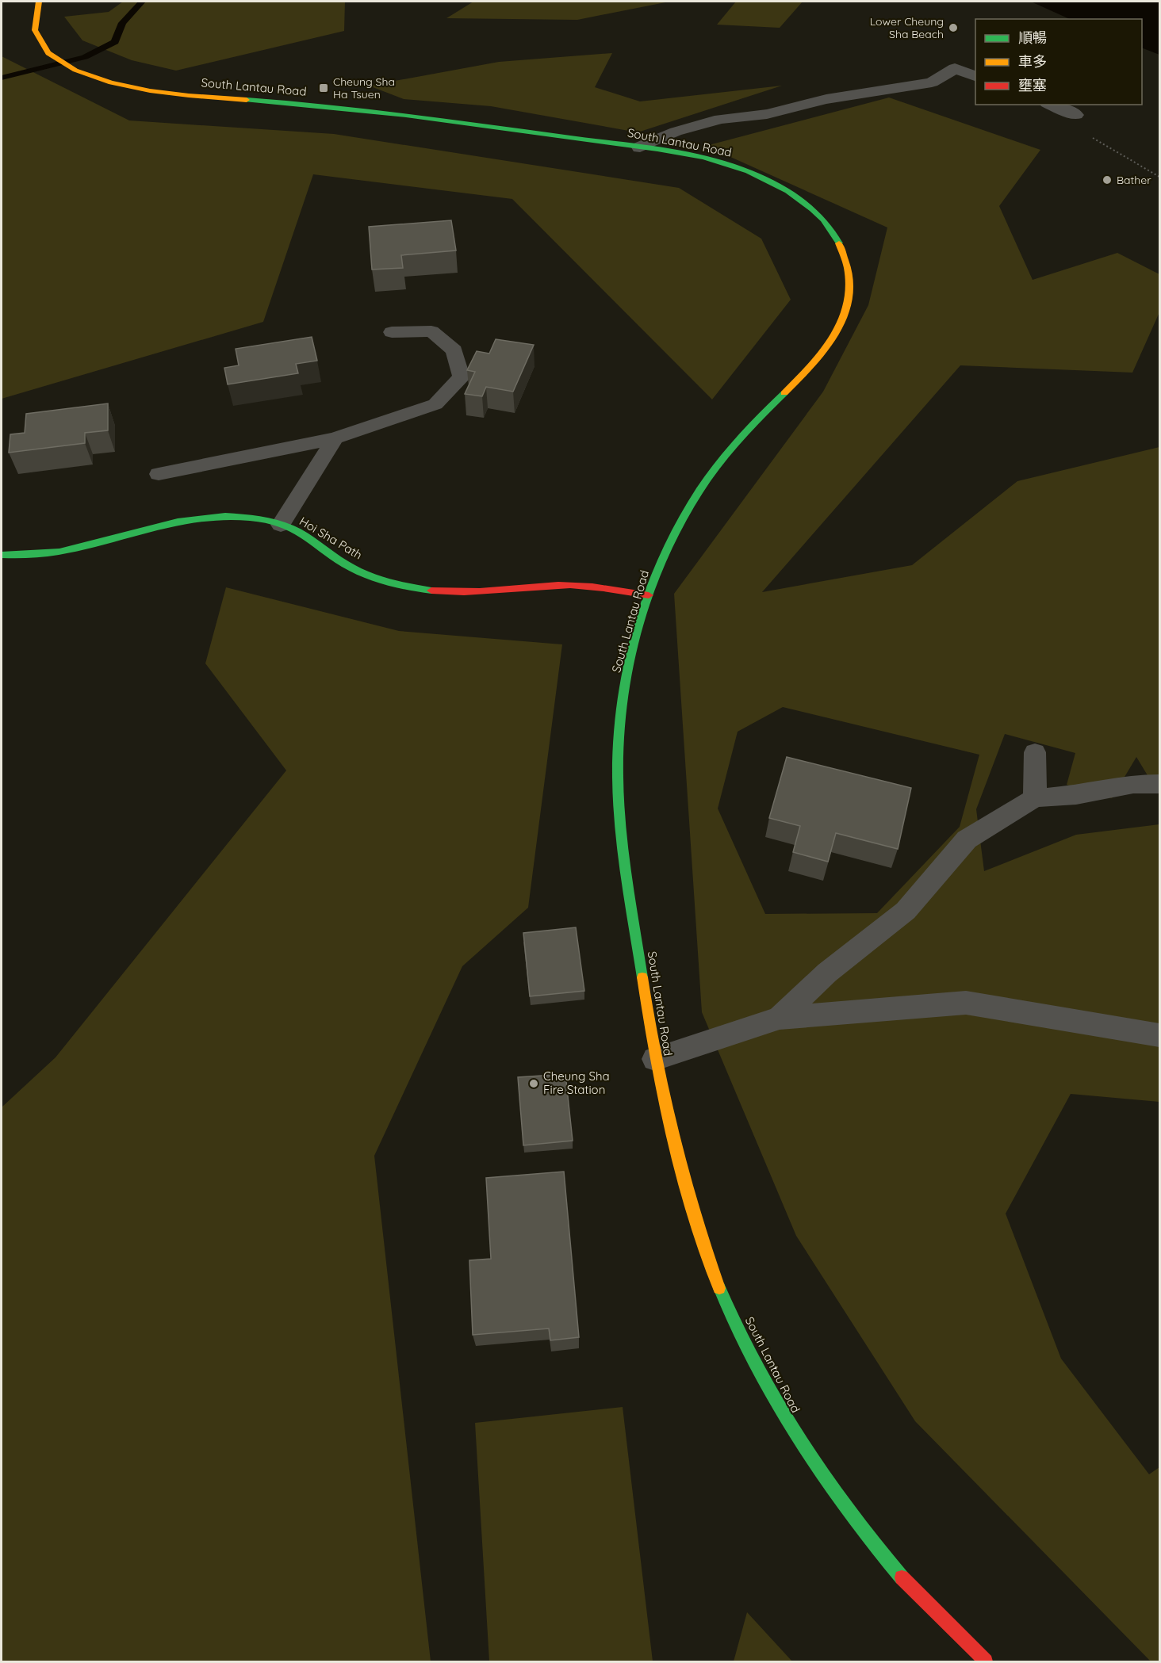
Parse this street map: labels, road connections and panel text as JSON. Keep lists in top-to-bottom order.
{
  "streets": {
    "main road": ["South Lantau Road", "Hoi Sha Path"]
  },
  "crossings": [
    ["South Lantau Road", "Hoi Sha Path"]
  ],
  "places": {
    "other": ["Lower Cheung Sha Beach", "Bather", "Cheung Sha Fire Station"],
    "transit": ["Cheung Sha Ha Tsuen"]
  },
  "legend": ["順暢", "車多", "壅塞"]
}
